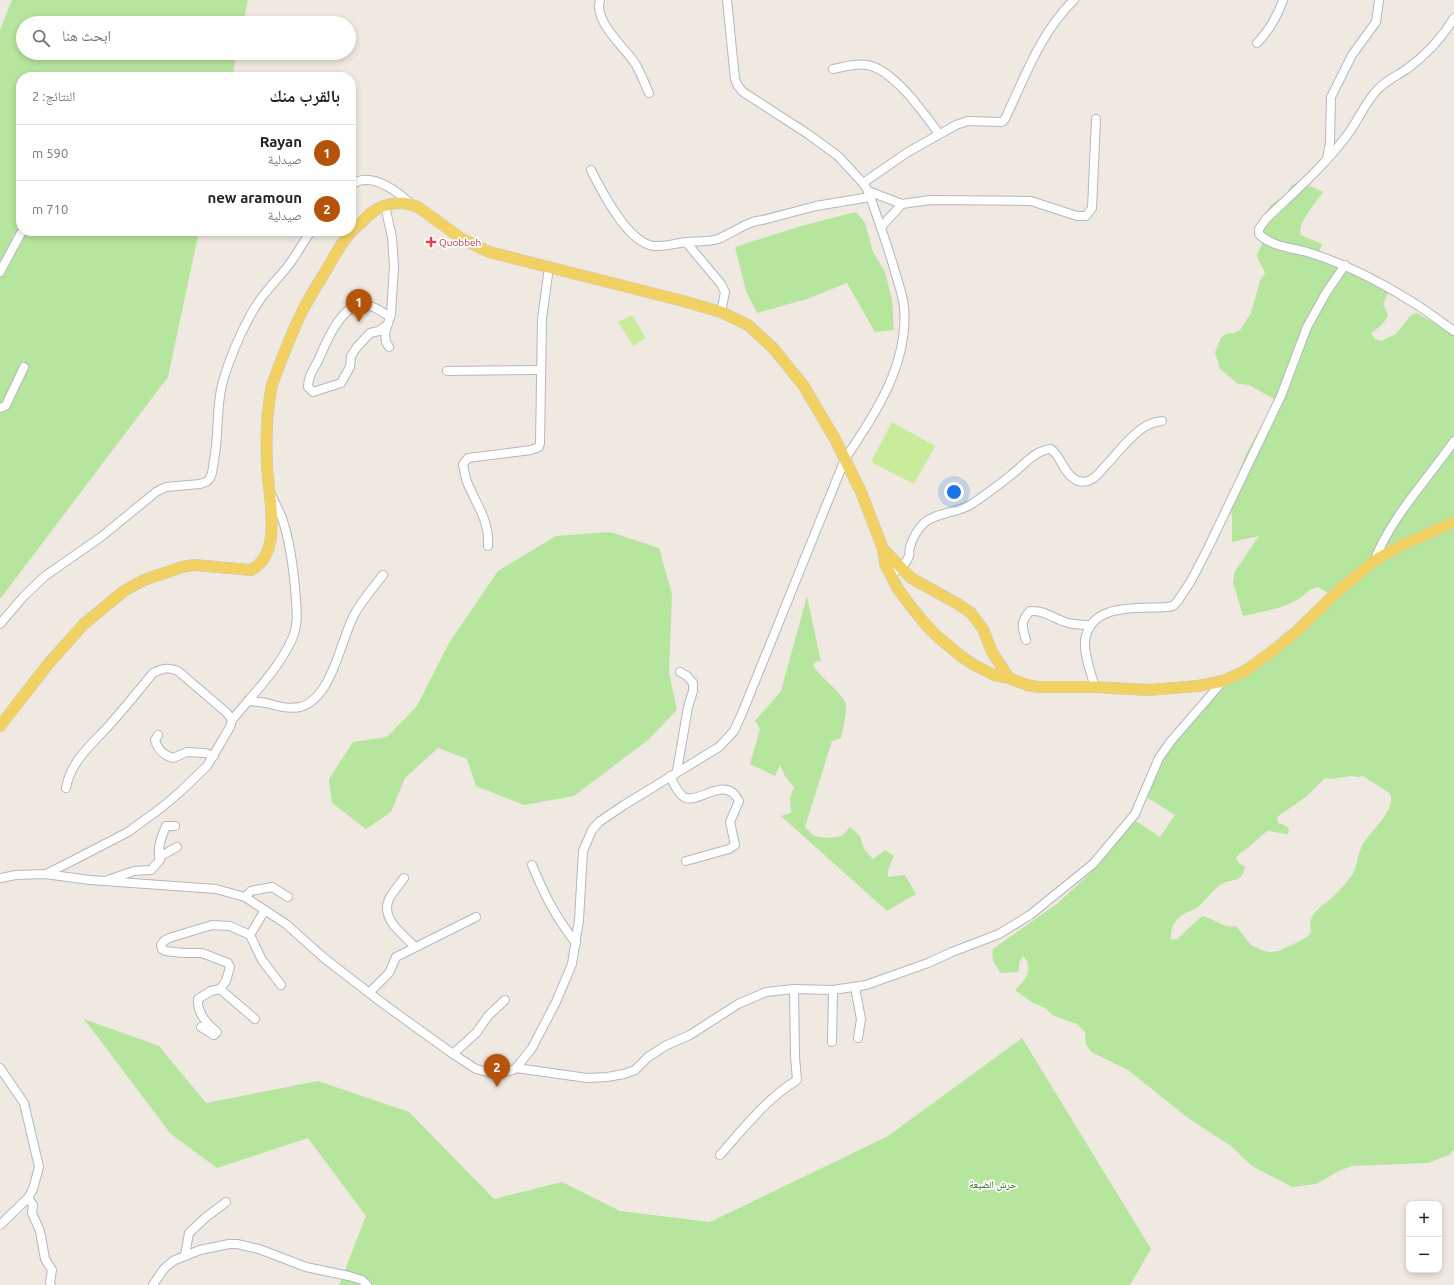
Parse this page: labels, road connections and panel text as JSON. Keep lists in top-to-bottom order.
{
  "parks": ["حرش الضيعة"],
  "places": {
    "health": ["Quobbeh"]
  },
  "page": {
    "search": "ابحث هنا",
    "heading": ["بالقرب منك", "النتائج: 2"],
    "list": [
      {
        "mark": "1",
        "name": "Rayan",
        "note": "صيدلية",
        "value": "590 m"
      },
      {
        "mark": "2",
        "name": "new aramoun",
        "note": "صيدلية",
        "value": "710 m"
      }
    ],
    "pins": ["1", "2"],
    "map_buttons": ["+", "−"]
  }
}
